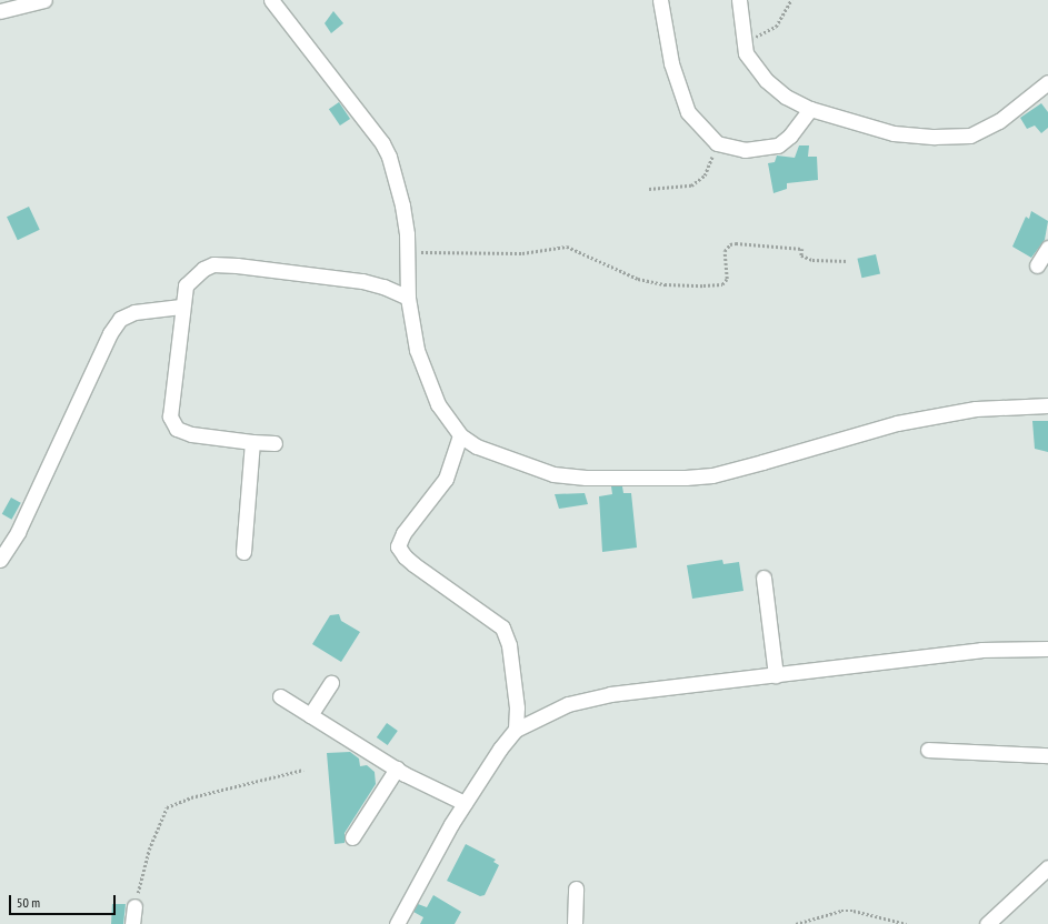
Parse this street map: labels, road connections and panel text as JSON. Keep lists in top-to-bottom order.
{
  "scale_bar": "50 m"
}
